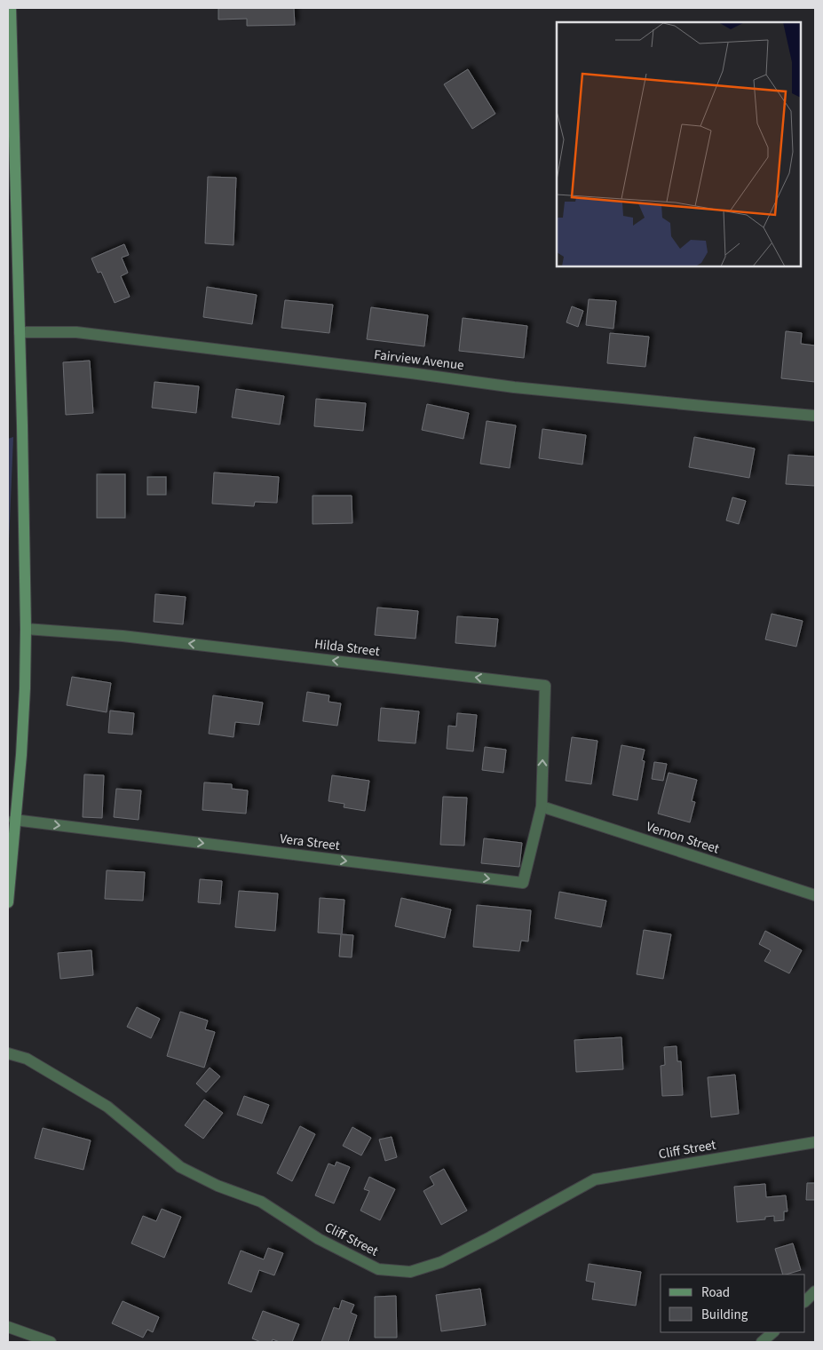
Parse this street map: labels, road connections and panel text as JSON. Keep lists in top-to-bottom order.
{
  "streets": {
    "street": [
      "Fairview Avenue",
      "Hilda Street",
      "Vernon Street",
      "Vera Street",
      "Cliff Street"
    ]
  },
  "crossings": [
    ["Hilda Street", "Vernon Street"],
    ["Hilda Street", "Vera Street"],
    ["Vernon Street", "Vera Street"]
  ],
  "one_way": ["Hilda Street", "Vera Street"],
  "legend": ["Road", "Building"]
}
